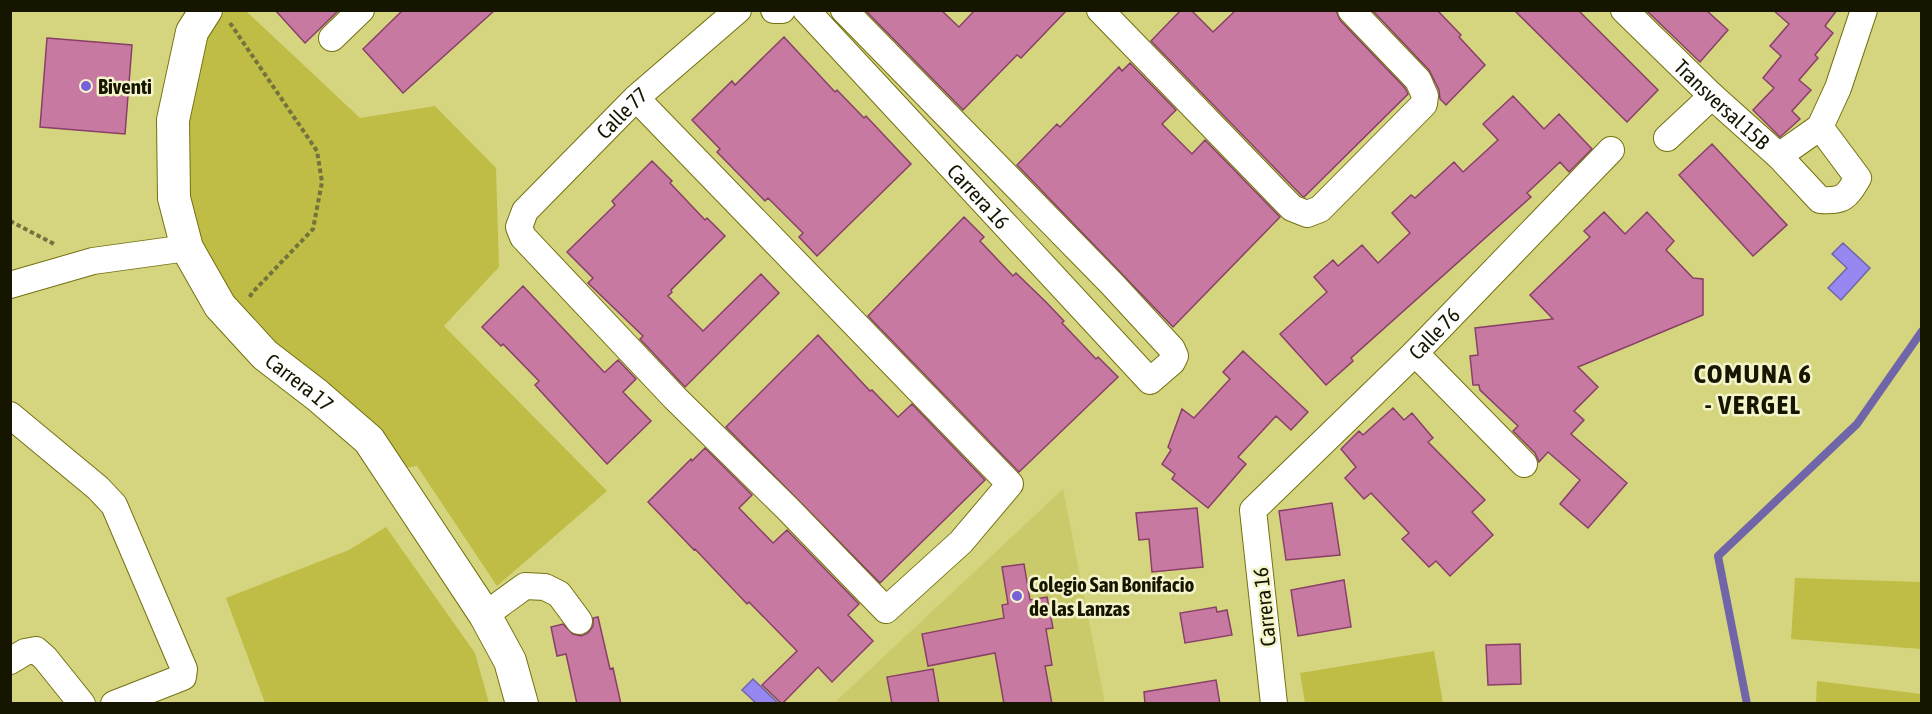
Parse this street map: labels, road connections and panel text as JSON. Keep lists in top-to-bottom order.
{
  "streets": {
    "street": [
      "Transversal 15B",
      "Calle 77",
      "Carrera 16",
      "Calle 76",
      "Carrera 17"
    ]
  },
  "crossings": [
    ["Carrera 16", "Calle 76"]
  ],
  "districts": ["COMUNA 6 - VERGEL"],
  "places": ["Biventi", "Colegio San Bonifacio de las Lanzas"]
}
